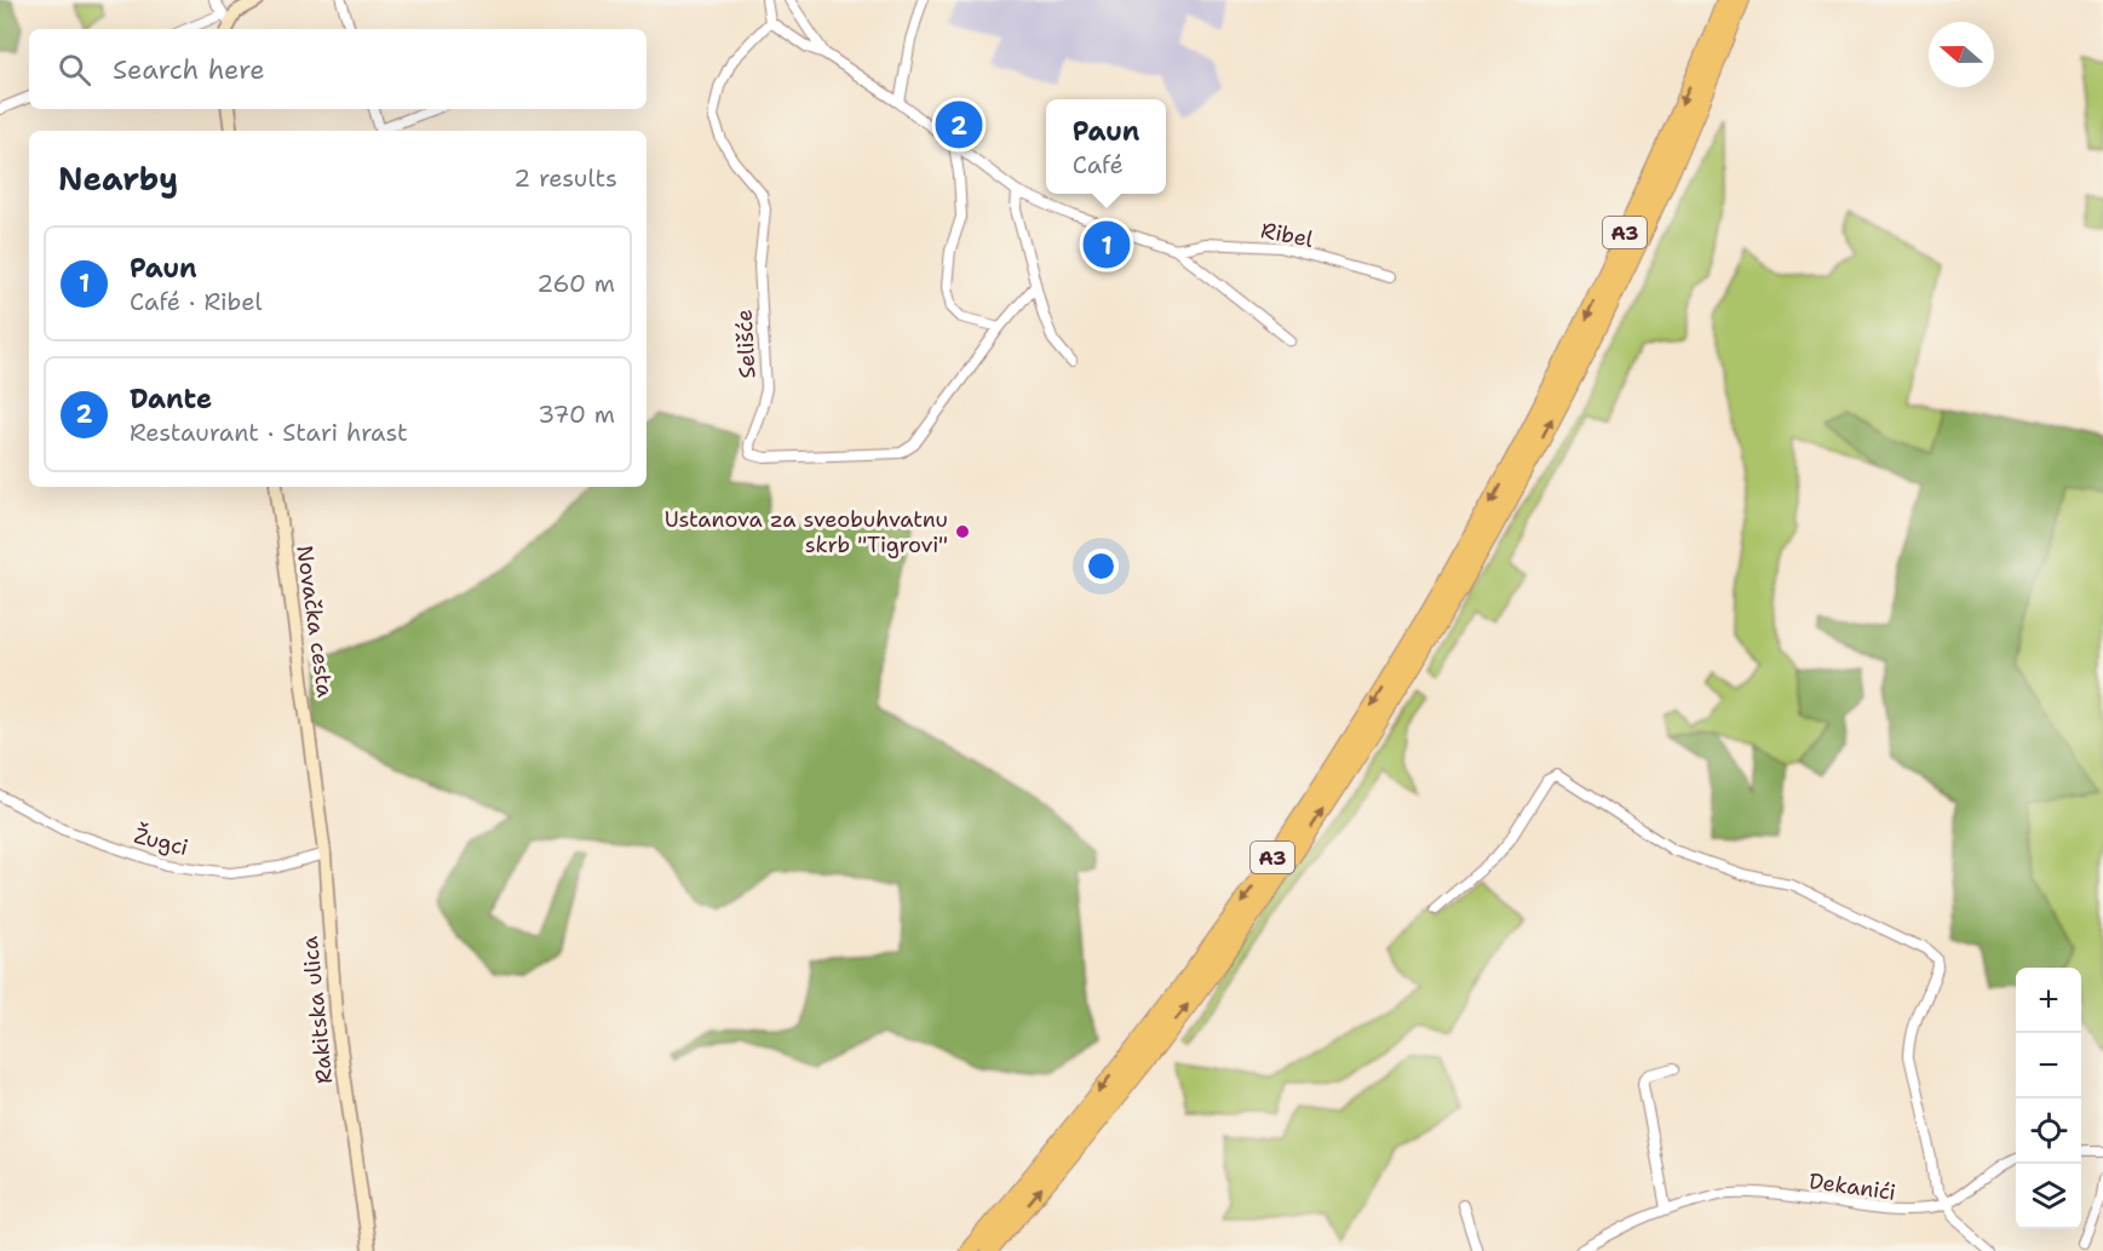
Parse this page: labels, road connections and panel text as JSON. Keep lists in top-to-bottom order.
{
  "streets": {
    "highway": ["A3"],
    "street": [
      "Ribel",
      "Selišće",
      "Novačka cesta",
      "Žugci",
      "Rakitska ulica",
      "Dekanići"
    ]
  },
  "crossings": [
    ["Novačka cesta", "Rakitska ulica"],
    ["Žugci", "Rakitska ulica"]
  ],
  "places": ["Ustanova za sveobuhvatnu skrb \"Tigrovi\""],
  "north": "left",
  "page": {
    "search": "Search here",
    "pins": ["2", "1"],
    "popup": ["Paun", "Café"],
    "heading": ["Nearby", "2 results"],
    "list": [
      {
        "mark": "1",
        "name": "Paun",
        "note": "Café · Ribel",
        "value": "260 m"
      },
      {
        "mark": "2",
        "name": "Dante",
        "note": "Restaurant · Stari hrast",
        "value": "370 m"
      }
    ],
    "map_buttons": ["+", "−"]
  }
}
